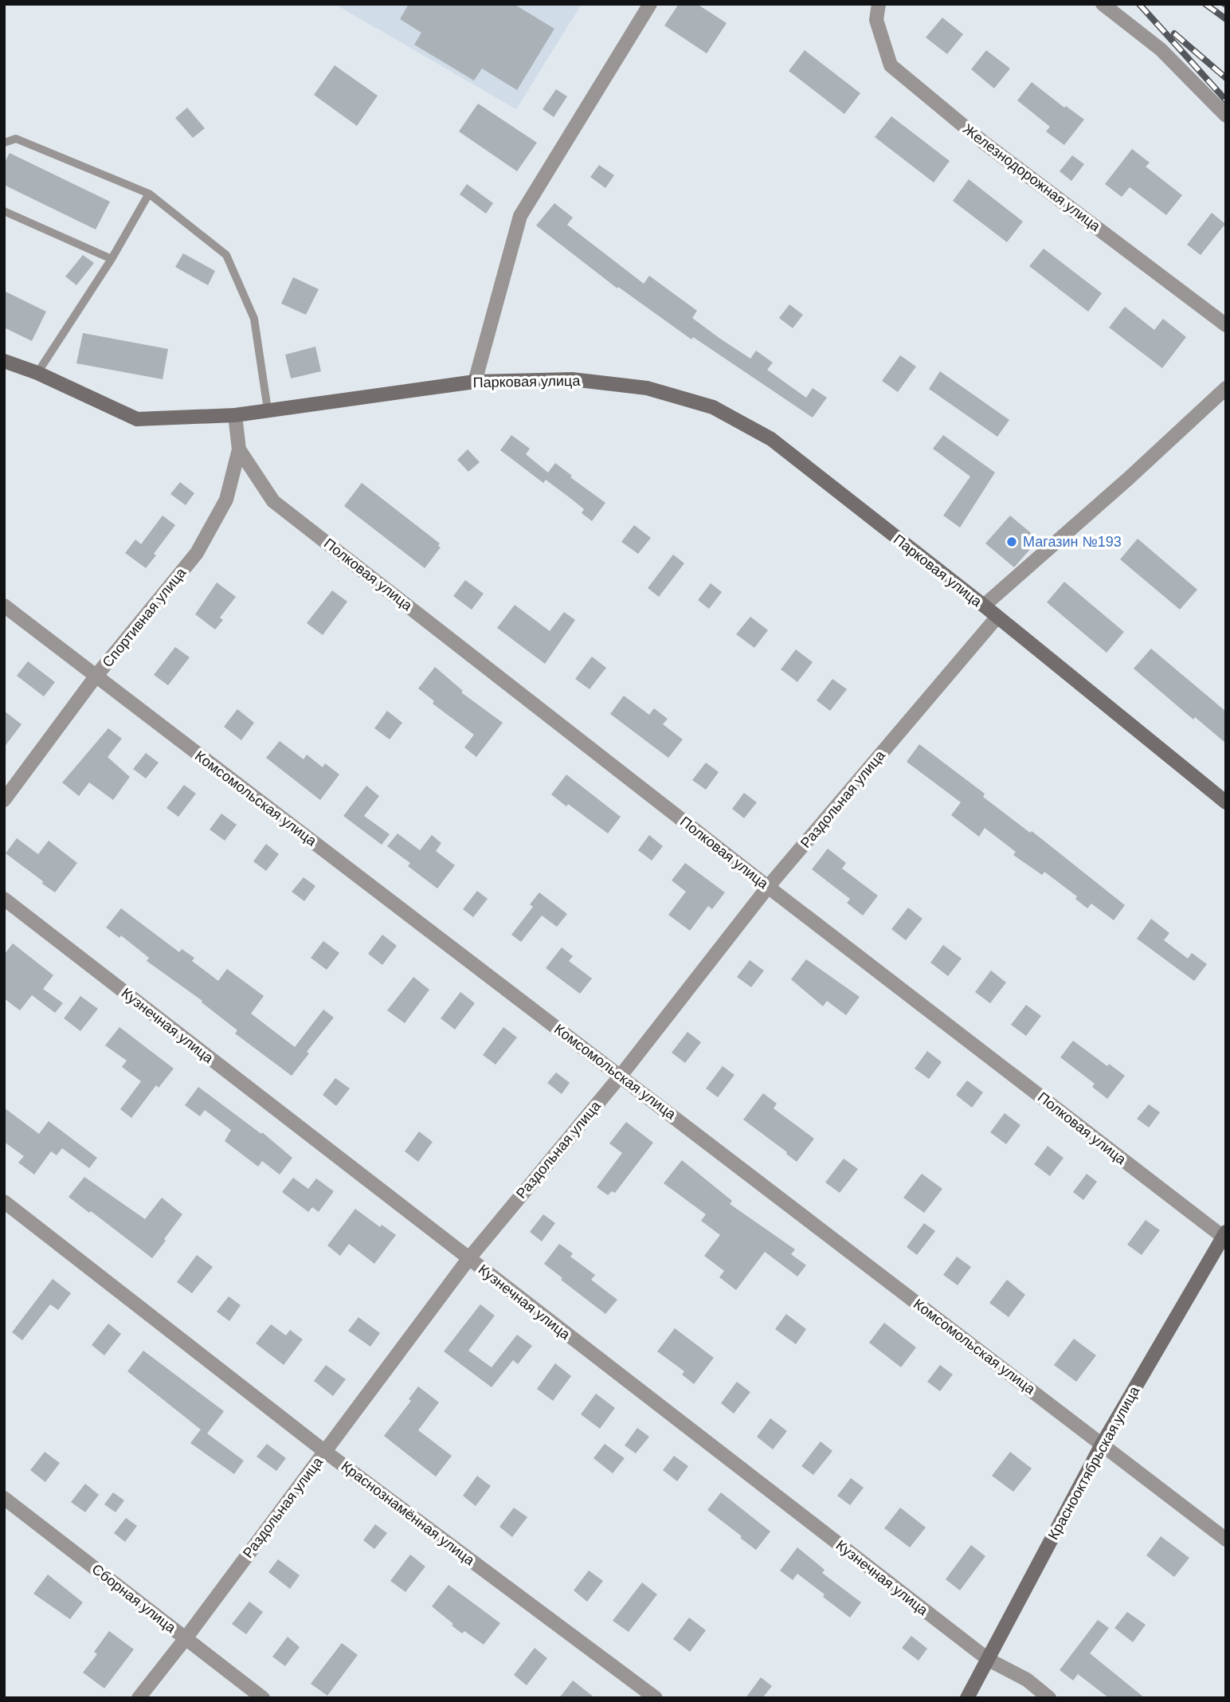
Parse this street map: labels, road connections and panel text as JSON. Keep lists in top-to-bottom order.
{
  "streets": {
    "main road": ["Парковая улица", "Краснооктябрьская улица"],
    "street": [
      "Железнодорожная улица",
      "Полковая улица",
      "Спортивная улица",
      "Комсомольская улица",
      "Раздольная улица",
      "Кузнечная улица",
      "Краснознамённая улица",
      "Сборная улица"
    ]
  },
  "crossings": [
    ["Парковая улица", "Спортивная улица"],
    ["Парковая улица", "Раздольная улица"],
    ["Полковая улица", "Спортивная улица"],
    ["Полковая улица", "Раздольная улица"],
    ["Полковая улица", "Краснооктябрьская улица"],
    ["Спортивная улица", "Комсомольская улица"],
    ["Комсомольская улица", "Раздольная улица"],
    ["Комсомольская улица", "Краснооктябрьская улица"],
    ["Раздольная улица", "Кузнечная улица"],
    ["Раздольная улица", "Краснознамённая улица"],
    ["Раздольная улица", "Сборная улица"],
    ["Кузнечная улица", "Краснооктябрьская улица"]
  ],
  "places": ["Магазин №193"]
}
